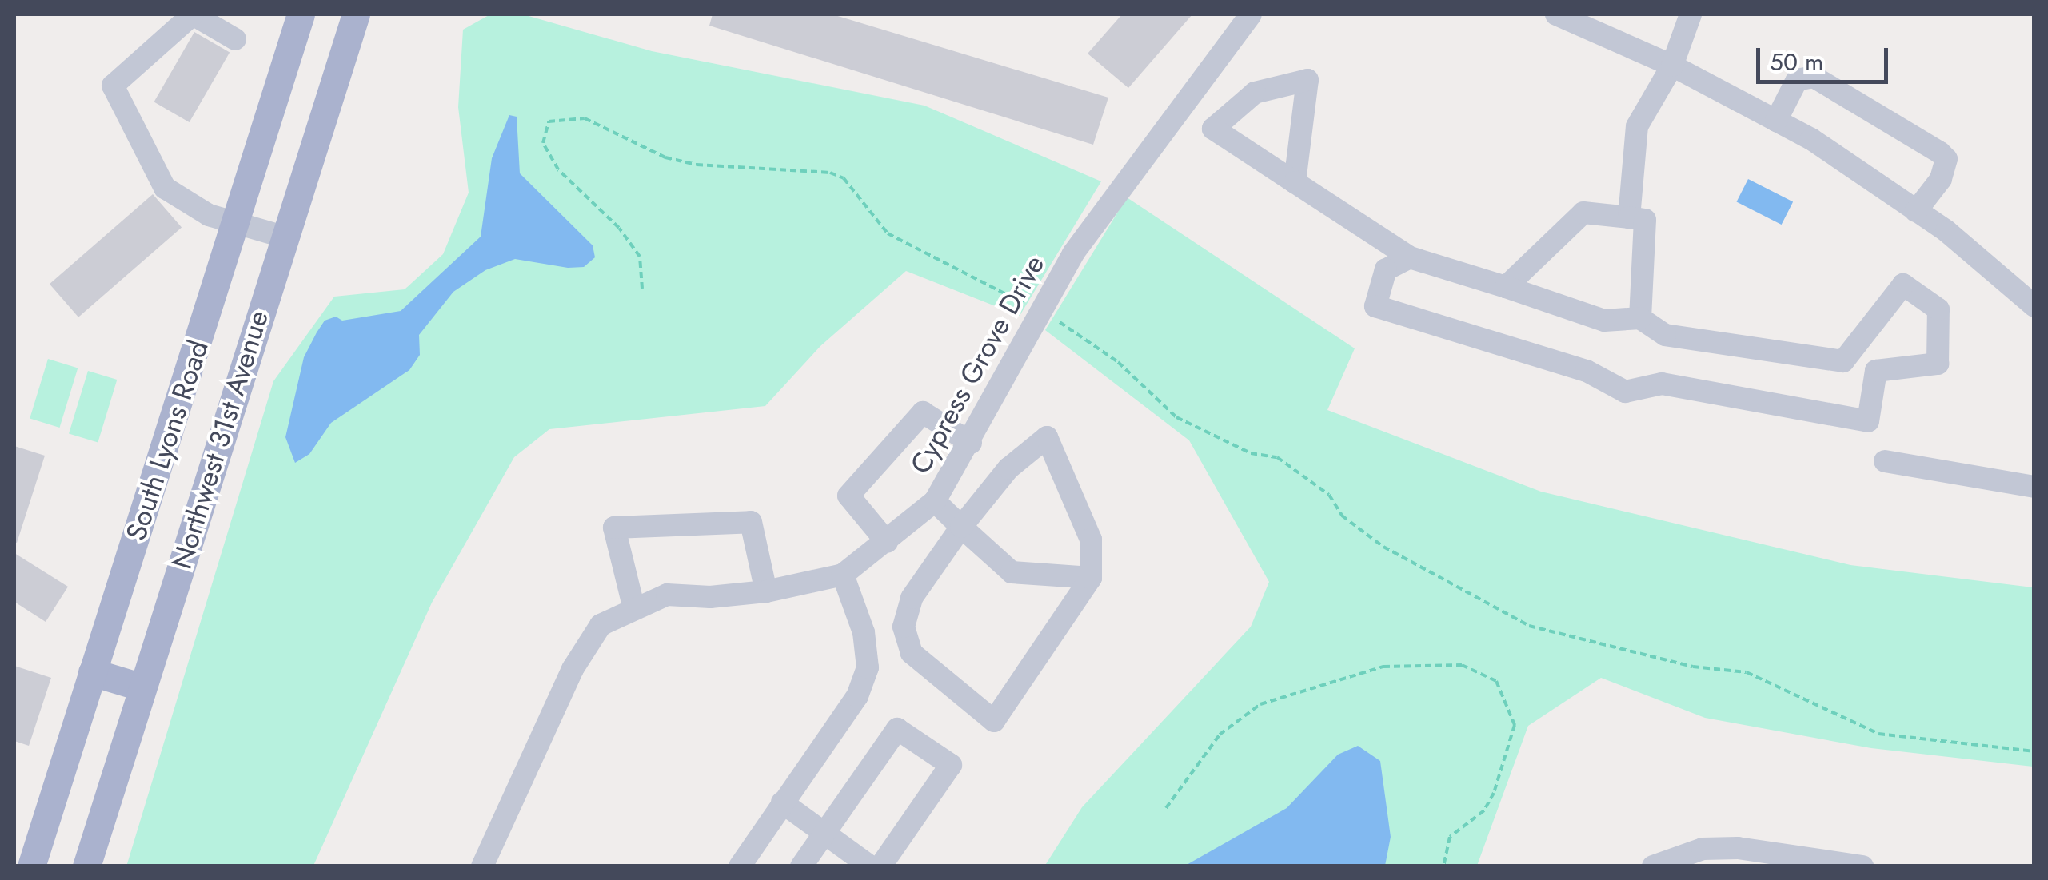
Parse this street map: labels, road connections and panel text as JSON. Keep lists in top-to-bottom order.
{
  "streets": {
    "main road": ["Northwest 31st Avenue", "South Lyons Road"],
    "street": ["Cypress Grove Drive"]
  },
  "scale_bar": "50 m"
}
